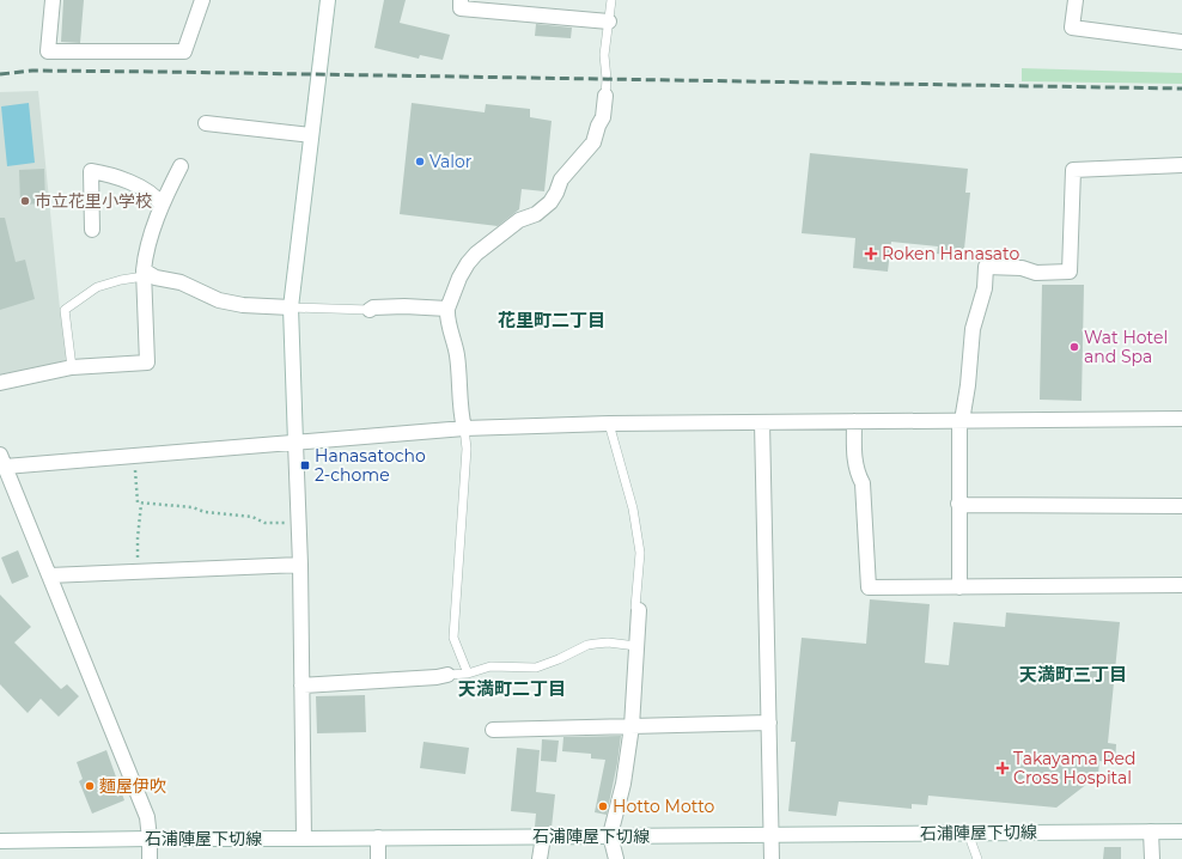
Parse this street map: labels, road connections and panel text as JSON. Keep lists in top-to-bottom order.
{
  "streets": {
    "street": ["石浦陣屋下切線"]
  },
  "districts": ["花里町二丁目", "天満町三丁目", "天満町二丁目"],
  "places": {
    "other": [
      "Valor",
      "市立花里小学校",
      "Wat Hotel and Spa",
      "麵屋伊吹",
      "Hotto Motto"
    ],
    "health": ["Roken Hanasato", "Takayama Red Cross Hospital"],
    "transit": ["Hanasatocho 2-chome"]
  }
}
